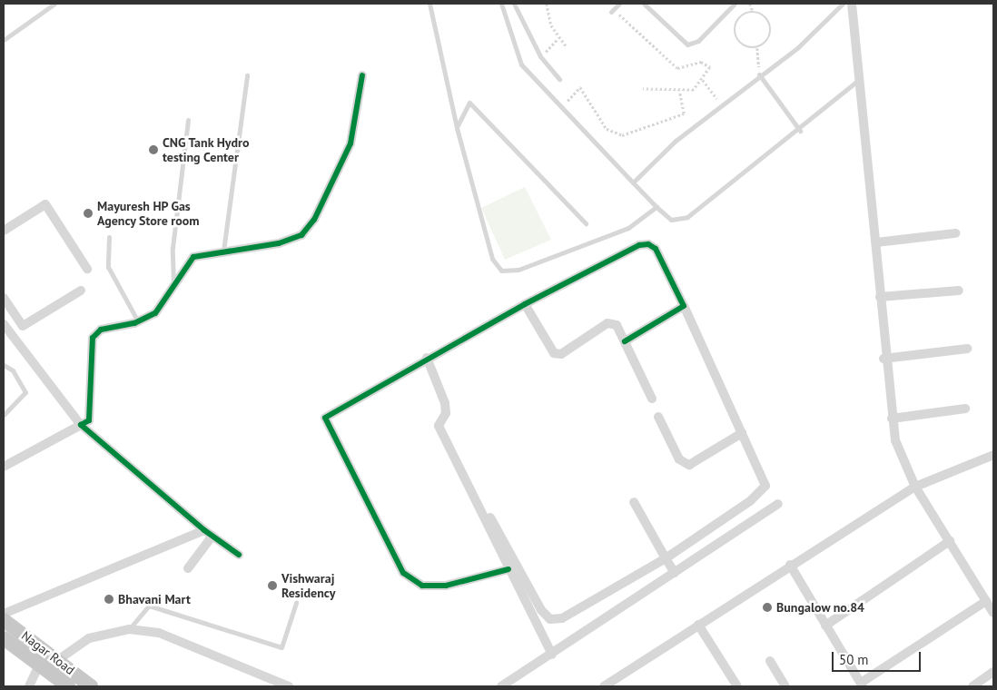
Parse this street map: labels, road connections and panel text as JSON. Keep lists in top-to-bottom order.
{
  "streets": {
    "highway": ["Nagar Road"]
  },
  "places": [
    "CNG Tank Hydro testing Center",
    "Mayuresh HP Gas Agency Store room",
    "Vishwaraj Residency",
    "Bhavani Mart",
    "Bungalow no.84"
  ],
  "scale_bar": "50 m"
}
